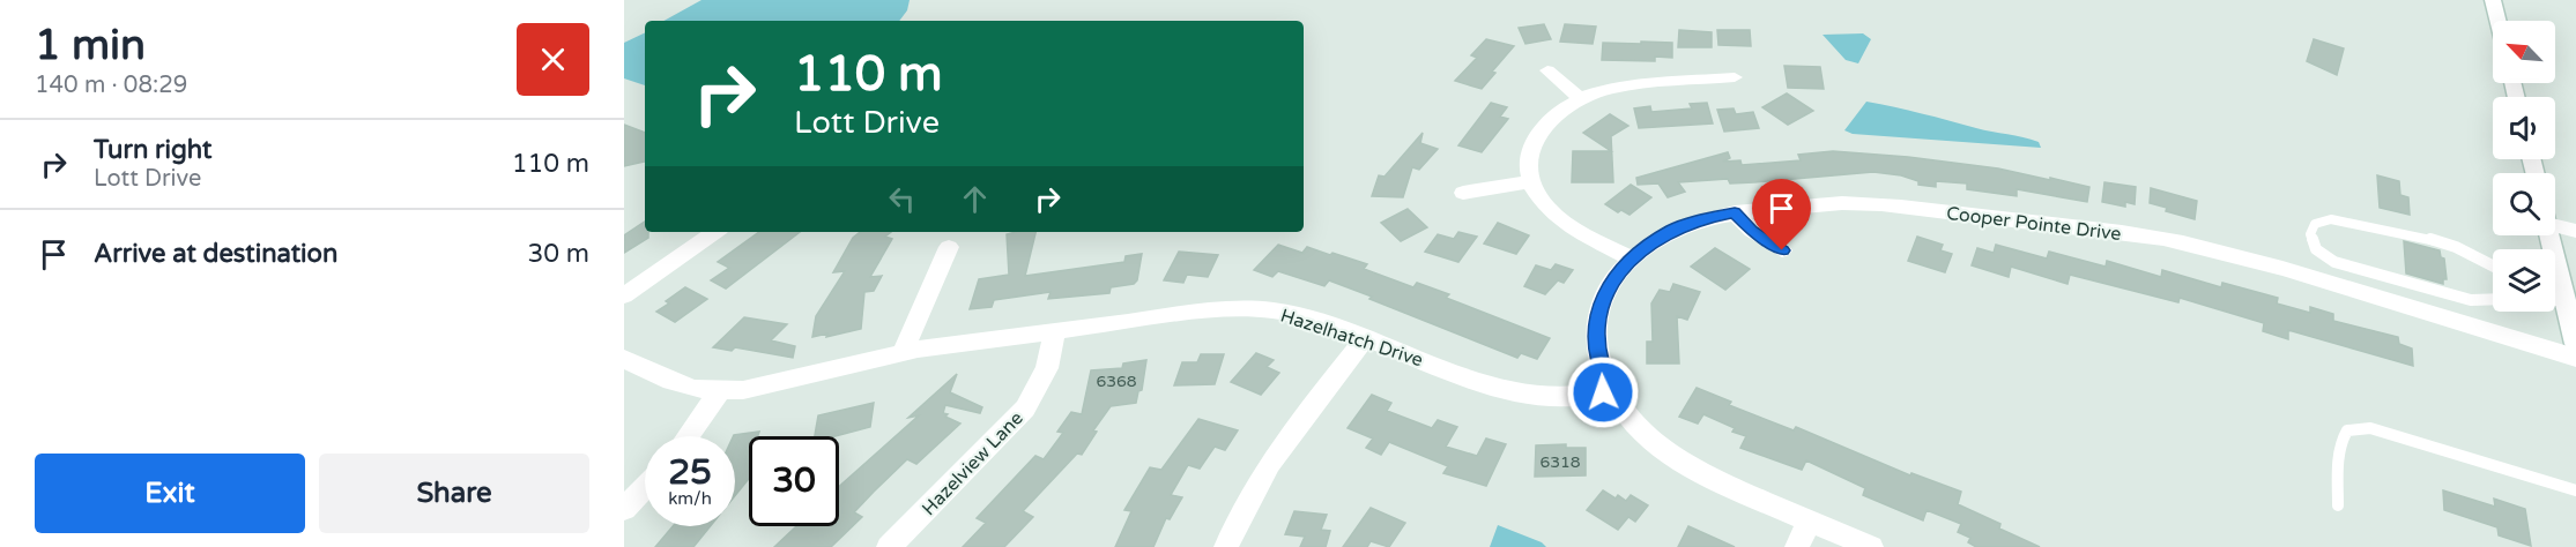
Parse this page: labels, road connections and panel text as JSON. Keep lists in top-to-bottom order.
{
  "streets": {
    "street": ["Cooper Pointe Drive", "Hazelhatch Drive", "Hazelview Lane"]
  },
  "crossings": [
    ["Cooper Pointe Drive", "Hazelhatch Drive"],
    ["Hazelhatch Drive", "Hazelview Lane"]
  ],
  "house_numbers": ["6368", "6318"],
  "north": "top left",
  "page": {
    "heading": ["1 min", "140 m · 08:29"],
    "turn": ["110 m", "Lott Drive"],
    "list": [
      {
        "name": "Turn right",
        "note": "Lott Drive",
        "value": "110 m"
      },
      {
        "name": "Arrive at destination",
        "value": "30 m"
      }
    ],
    "speed": "25 km/h",
    "limit": "30",
    "buttons": ["Exit", "Share"]
  }
}
